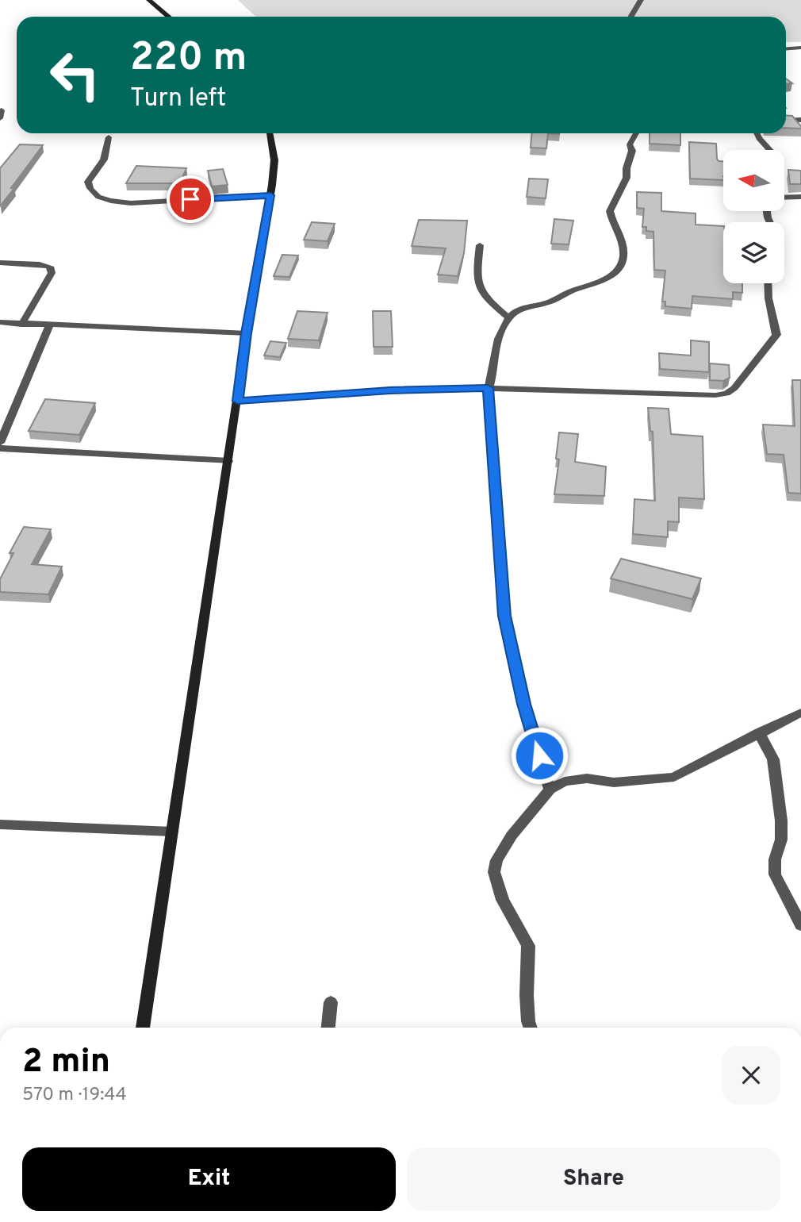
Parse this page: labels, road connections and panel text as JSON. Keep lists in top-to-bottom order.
{
  "north": "left",
  "page": {
    "turn": ["220 m", "Turn left"],
    "heading": ["2 min", "570 m · 19:44"],
    "buttons": ["Exit", "Share"]
  }
}
